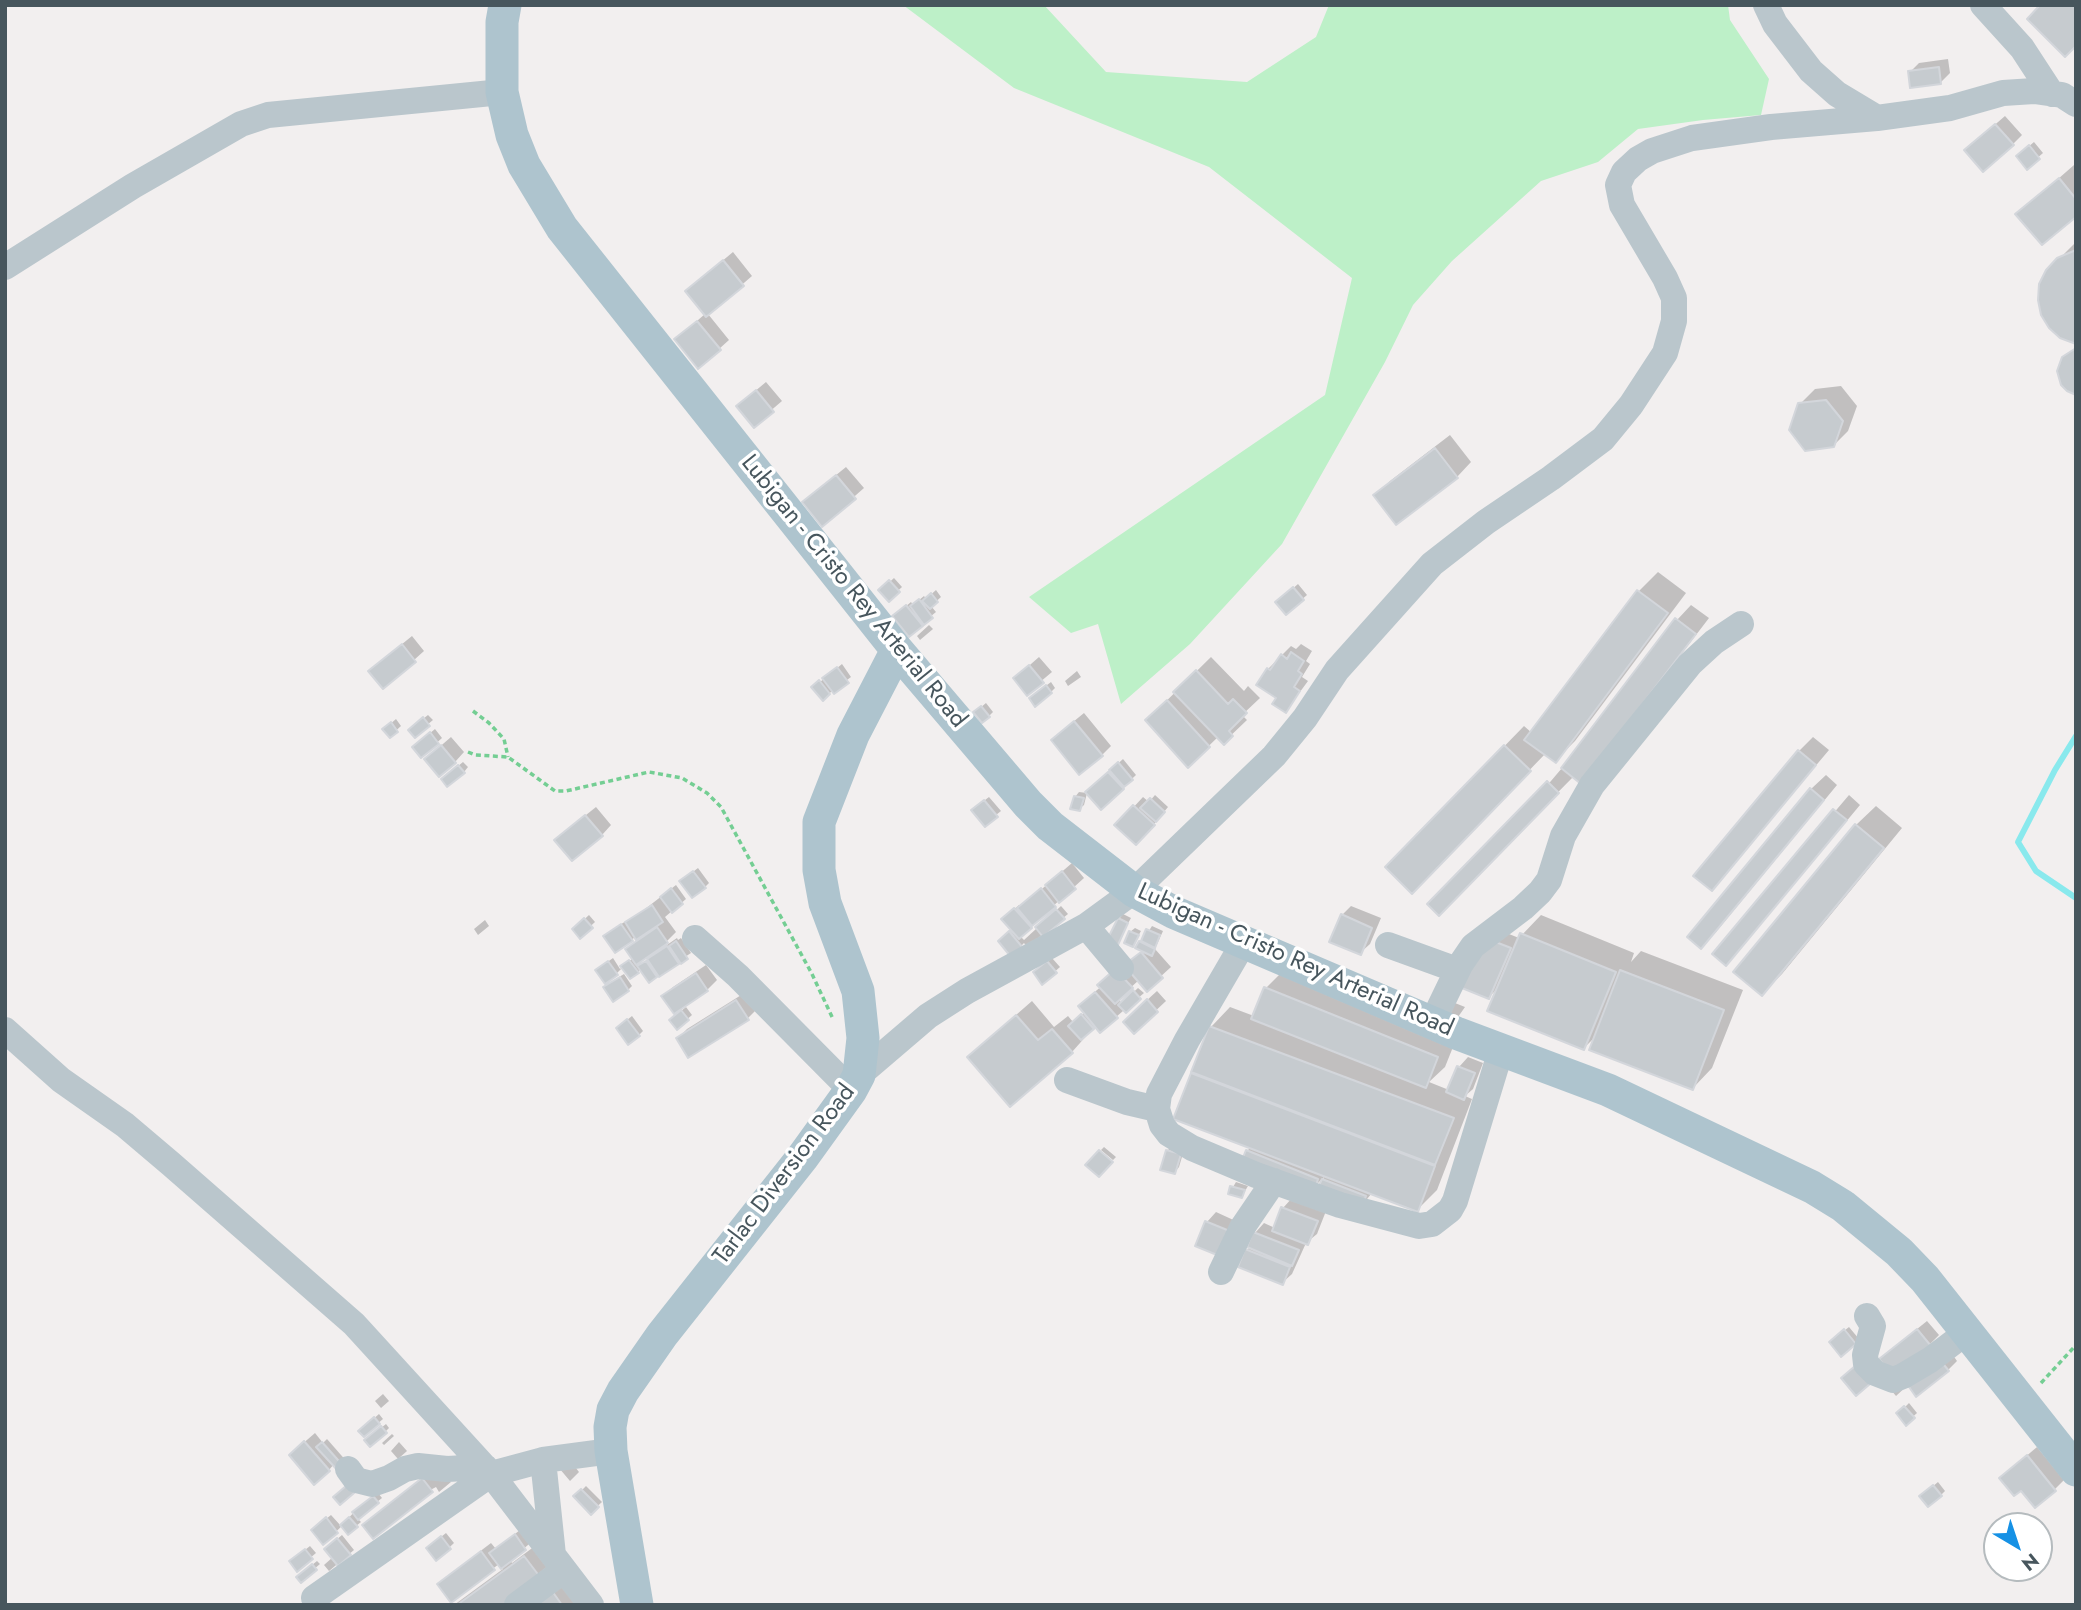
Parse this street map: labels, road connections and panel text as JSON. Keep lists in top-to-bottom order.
{
  "streets": {
    "main road": ["Lubigan - Cristo Rey Arterial Road", "Tarlac Diversion Road"]
  },
  "crossings": [
    ["Lubigan - Cristo Rey Arterial Road", "Tarlac Diversion Road"]
  ],
  "north": "bottom right"
}
